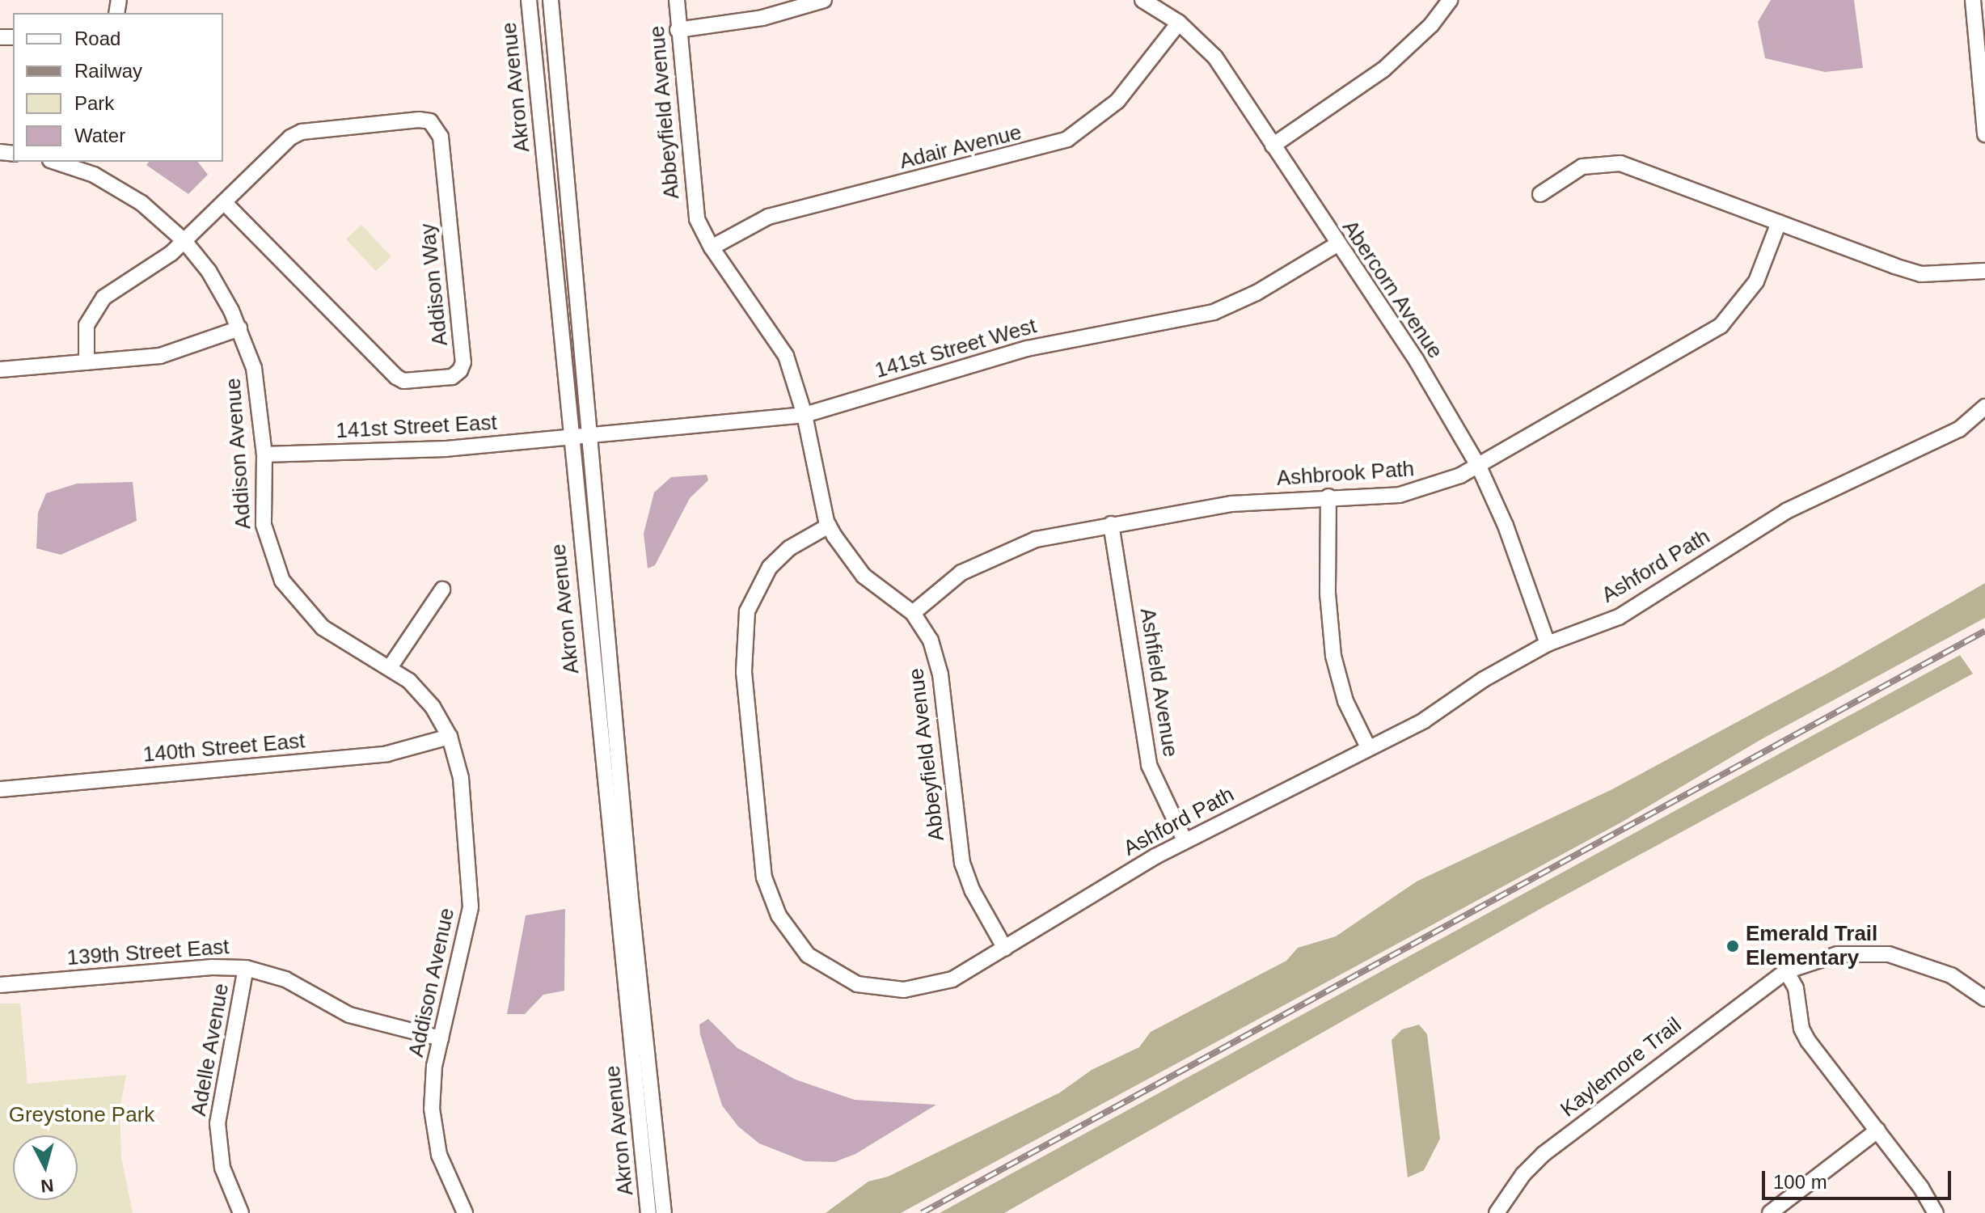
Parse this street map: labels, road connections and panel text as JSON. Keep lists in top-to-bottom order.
{
  "streets": {
    "street": [
      "Akron Avenue",
      "Abbeyfield Avenue",
      "Adair Avenue",
      "Addison Way",
      "Abercorn Avenue",
      "141st Street West",
      "141st Street East",
      "Addison Avenue",
      "Ashbrook Path",
      "Ashford Path",
      "Ashfield Avenue",
      "140th Street East",
      "139th Street East",
      "Adelle Avenue",
      "Kaylemore Trail"
    ]
  },
  "crossings": [
    ["Akron Avenue", "141st Street West"],
    ["Akron Avenue", "141st Street East"],
    ["Abbeyfield Avenue", "Adair Avenue"],
    ["Abbeyfield Avenue", "141st Street West"],
    ["Abbeyfield Avenue", "Ashbrook Path"],
    ["Abbeyfield Avenue", "Ashford Path"],
    ["Adair Avenue", "Abercorn Avenue"],
    ["Addison Way", "Addison Avenue"],
    ["Abercorn Avenue", "141st Street West"],
    ["Abercorn Avenue", "Ashbrook Path"],
    ["Abercorn Avenue", "Ashford Path"],
    ["141st Street West", "141st Street East"],
    ["141st Street East", "Addison Avenue"],
    ["Addison Avenue", "140th Street East"],
    ["Addison Avenue", "139th Street East"],
    ["Ashbrook Path", "Ashfield Avenue"],
    ["Ashford Path", "Ashfield Avenue"],
    ["139th Street East", "Adelle Avenue"]
  ],
  "parks": ["Greystone Park"],
  "places": ["Emerald Trail Elementary"],
  "legend": [
    "Road",
    "Railway",
    "Park",
    "Water"
  ],
  "scale_bar": "100 m",
  "north": "bottom"
}
